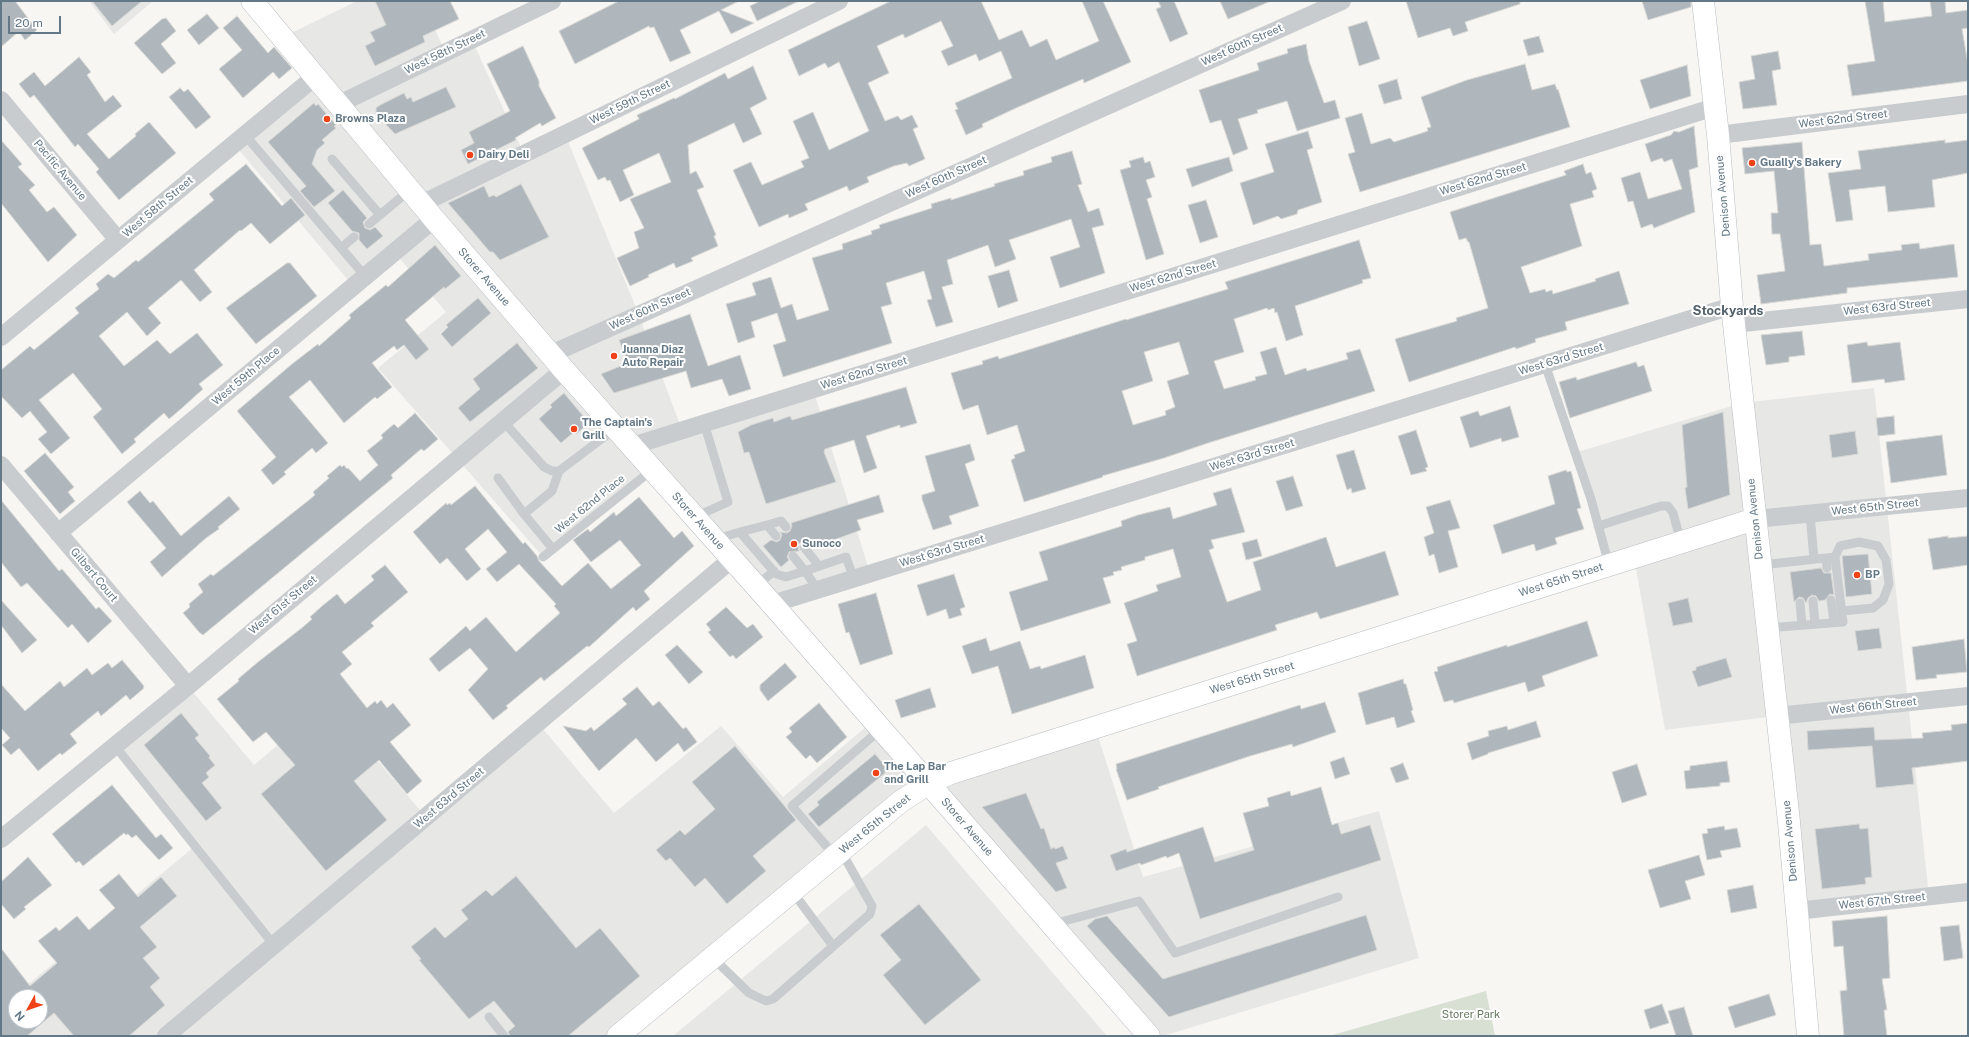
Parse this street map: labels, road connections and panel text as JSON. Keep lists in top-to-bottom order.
{
  "streets": {
    "street": [
      "West 60th Street",
      "West 58th Street",
      "West 59th Street",
      "West 62nd Street",
      "Pacific Avenue",
      "Denison Avenue",
      "Storer Avenue",
      "West 63rd Street",
      "West 59th Place",
      "West 65th Street",
      "Gilbert Court",
      "West 61st Street",
      "West 66th Street",
      "West 67th Street"
    ],
    "lane": ["West 62nd Place"]
  },
  "crossings": [
    ["West 60th Street", "Storer Avenue"],
    ["West 60th Street", "West 61st Street"],
    ["West 58th Street", "Pacific Avenue"],
    ["West 58th Street", "Storer Avenue"],
    ["West 59th Street", "Storer Avenue"],
    ["West 59th Street", "West 59th Place"],
    ["West 62nd Street", "Denison Avenue"],
    ["West 62nd Street", "Storer Avenue"],
    ["Denison Avenue", "West 63rd Street"],
    ["Denison Avenue", "West 65th Street"],
    ["Denison Avenue", "West 66th Street"],
    ["Denison Avenue", "West 67th Street"],
    ["Storer Avenue", "West 63rd Street"],
    ["Storer Avenue", "West 59th Place"],
    ["Storer Avenue", "West 62nd Place"],
    ["Storer Avenue", "West 65th Street"],
    ["Storer Avenue", "West 61st Street"],
    ["West 59th Place", "Gilbert Court"],
    ["Gilbert Court", "West 61st Street"]
  ],
  "districts": ["Stockyards"],
  "parks": ["Storer Park"],
  "places": [
    "Browns Plaza",
    "Dairy Deli",
    "Gually's Bakery",
    "Juanna Diaz Auto Repair",
    "The Captain's Grill",
    "Sunoco",
    "BP",
    "The Lap Bar and Grill"
  ],
  "scale_bar": "20 m",
  "north": "bottom left"
}
